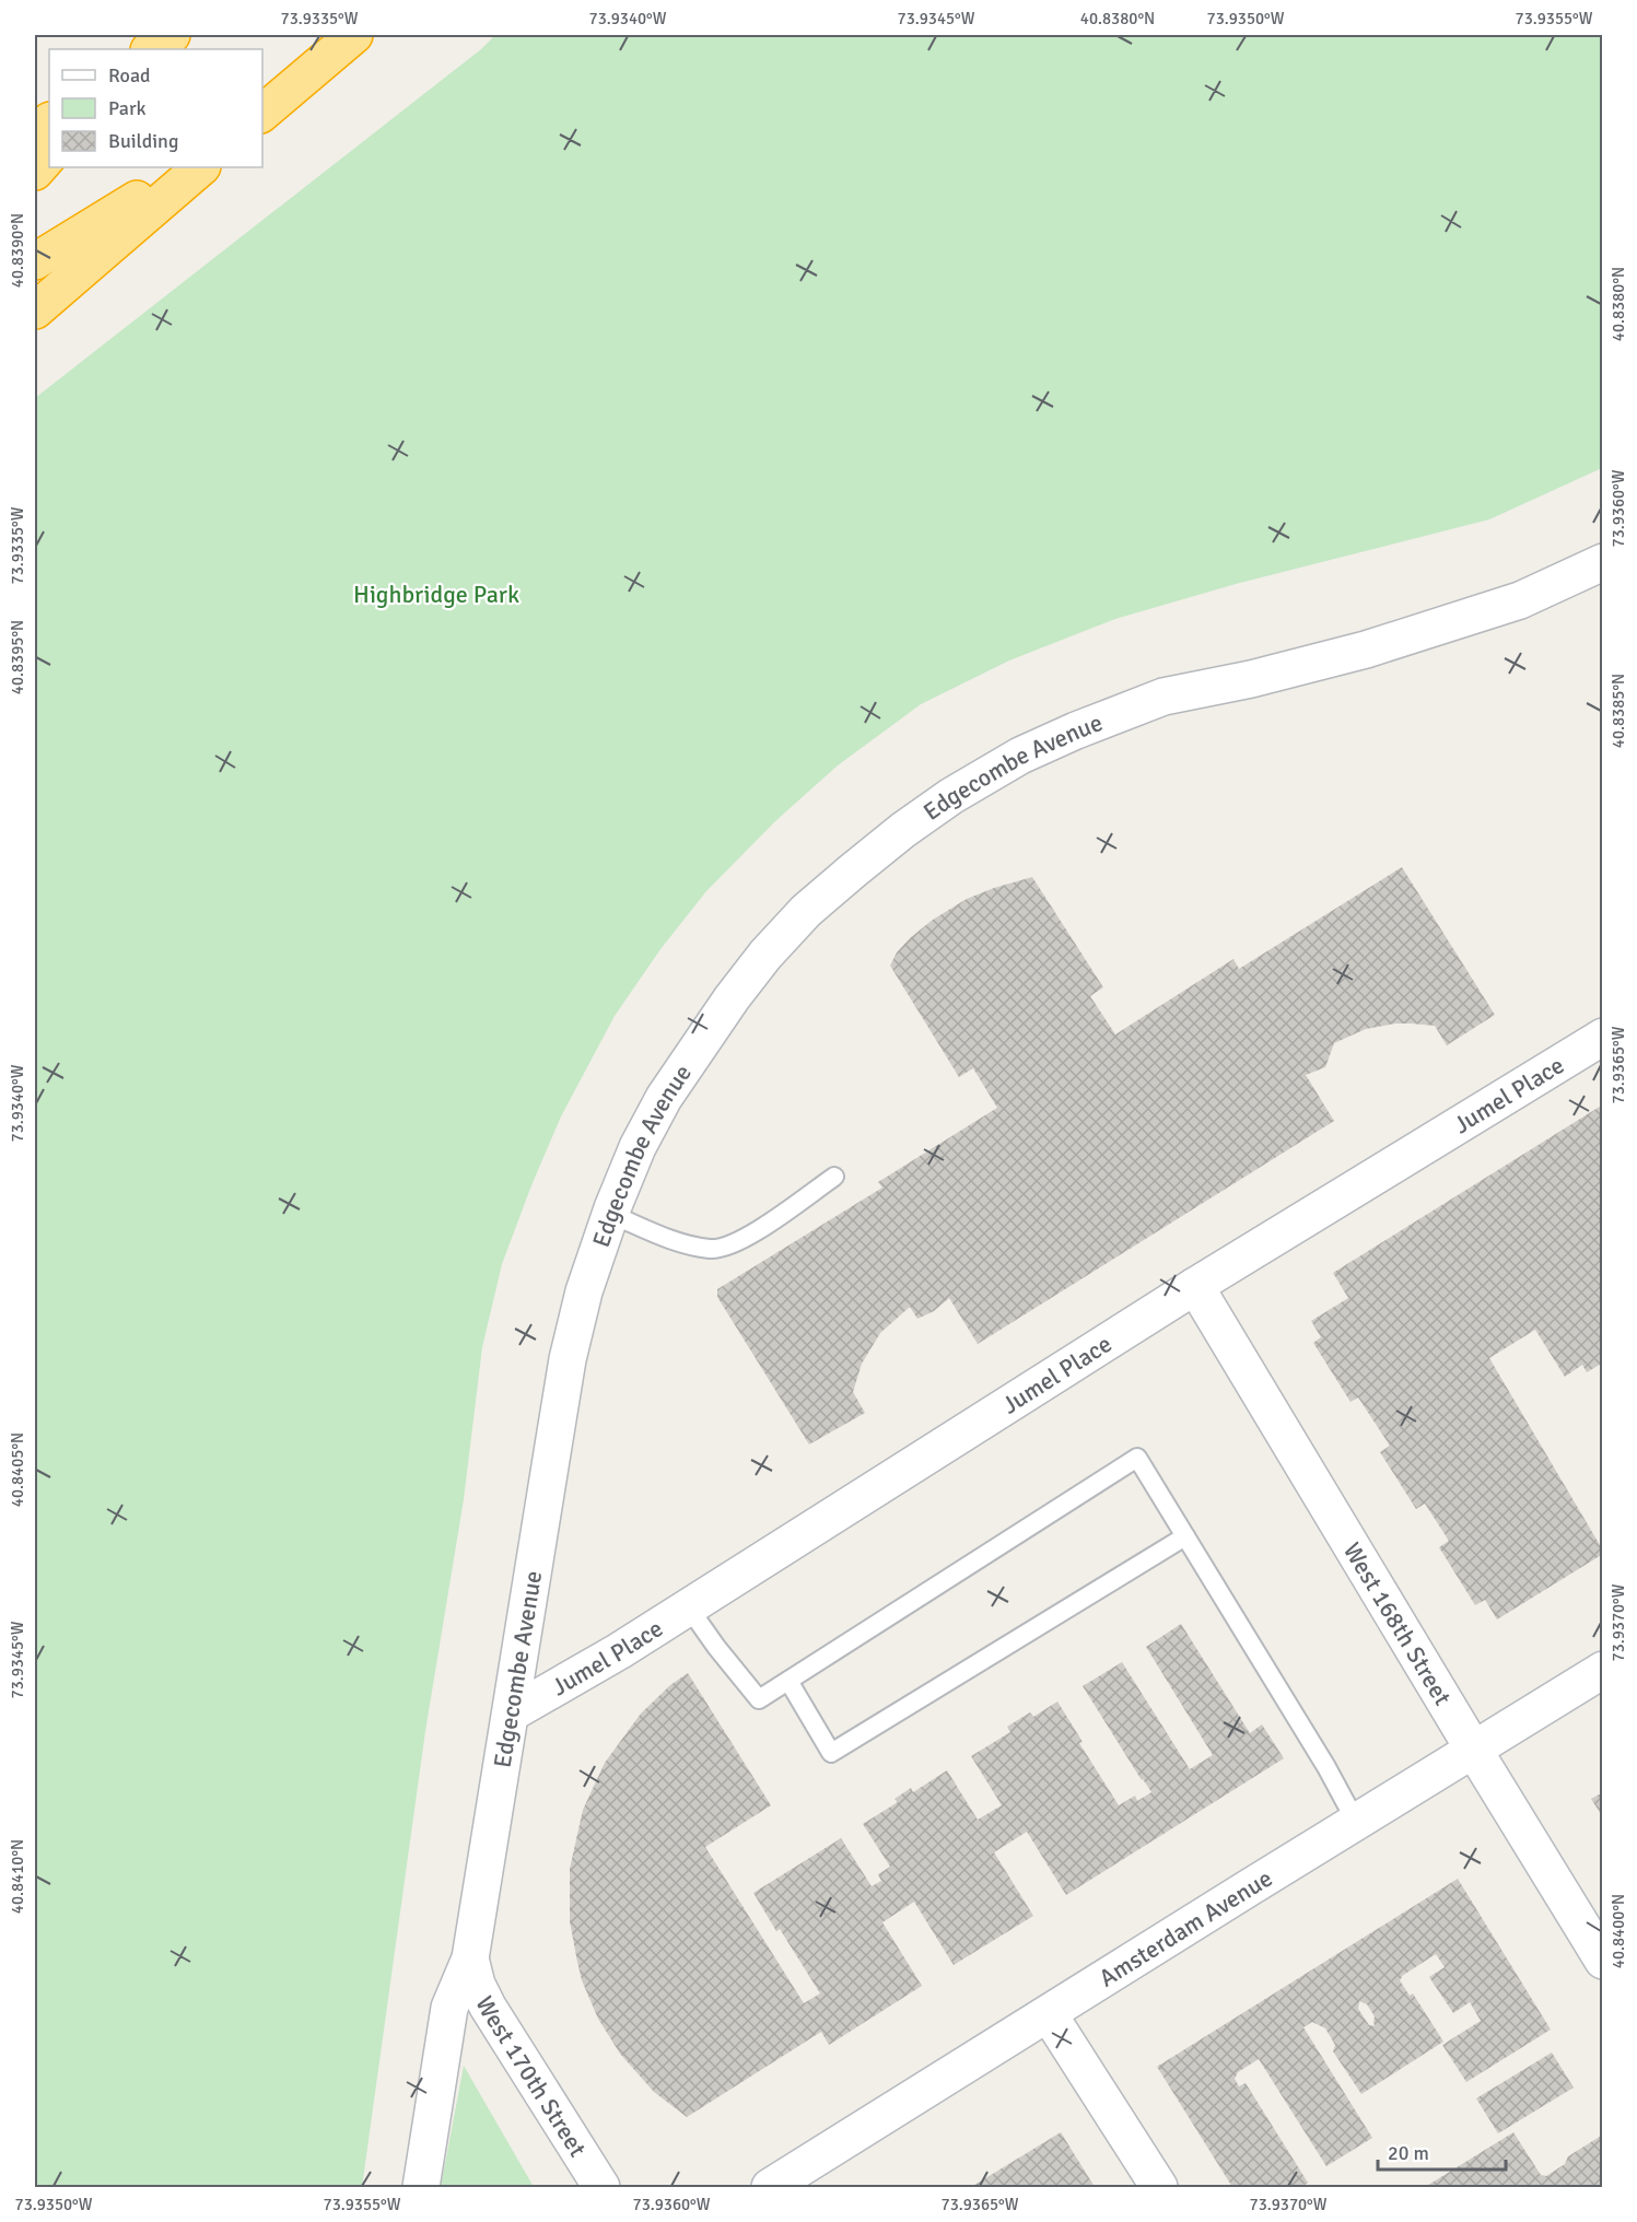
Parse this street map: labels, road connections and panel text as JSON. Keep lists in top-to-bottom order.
{
  "streets": {
    "street": [
      "Edgecombe Avenue",
      "Jumel Place",
      "West 168th Street",
      "Amsterdam Avenue",
      "West 170th Street"
    ]
  },
  "crossings": [
    ["Edgecombe Avenue", "Jumel Place"],
    ["Edgecombe Avenue", "West 170th Street"],
    ["Jumel Place", "West 168th Street"],
    ["West 168th Street", "Amsterdam Avenue"]
  ],
  "parks": ["Highbridge Park"],
  "legend": ["Road", "Park", "Building"],
  "scale_bar": "20 m",
  "coordinates": [
    "73.9335°W",
    "73.9340°W",
    "73.9345°W",
    "40.8380°N",
    "73.9350°W",
    "73.9355°W",
    "40.8390°N",
    "73.9360°W",
    "40.8395°N",
    "40.8385°N",
    "73.9365°W",
    "40.8405°N",
    "73.9370°W",
    "40.8410°N",
    "40.8400°N"
  ]
}
